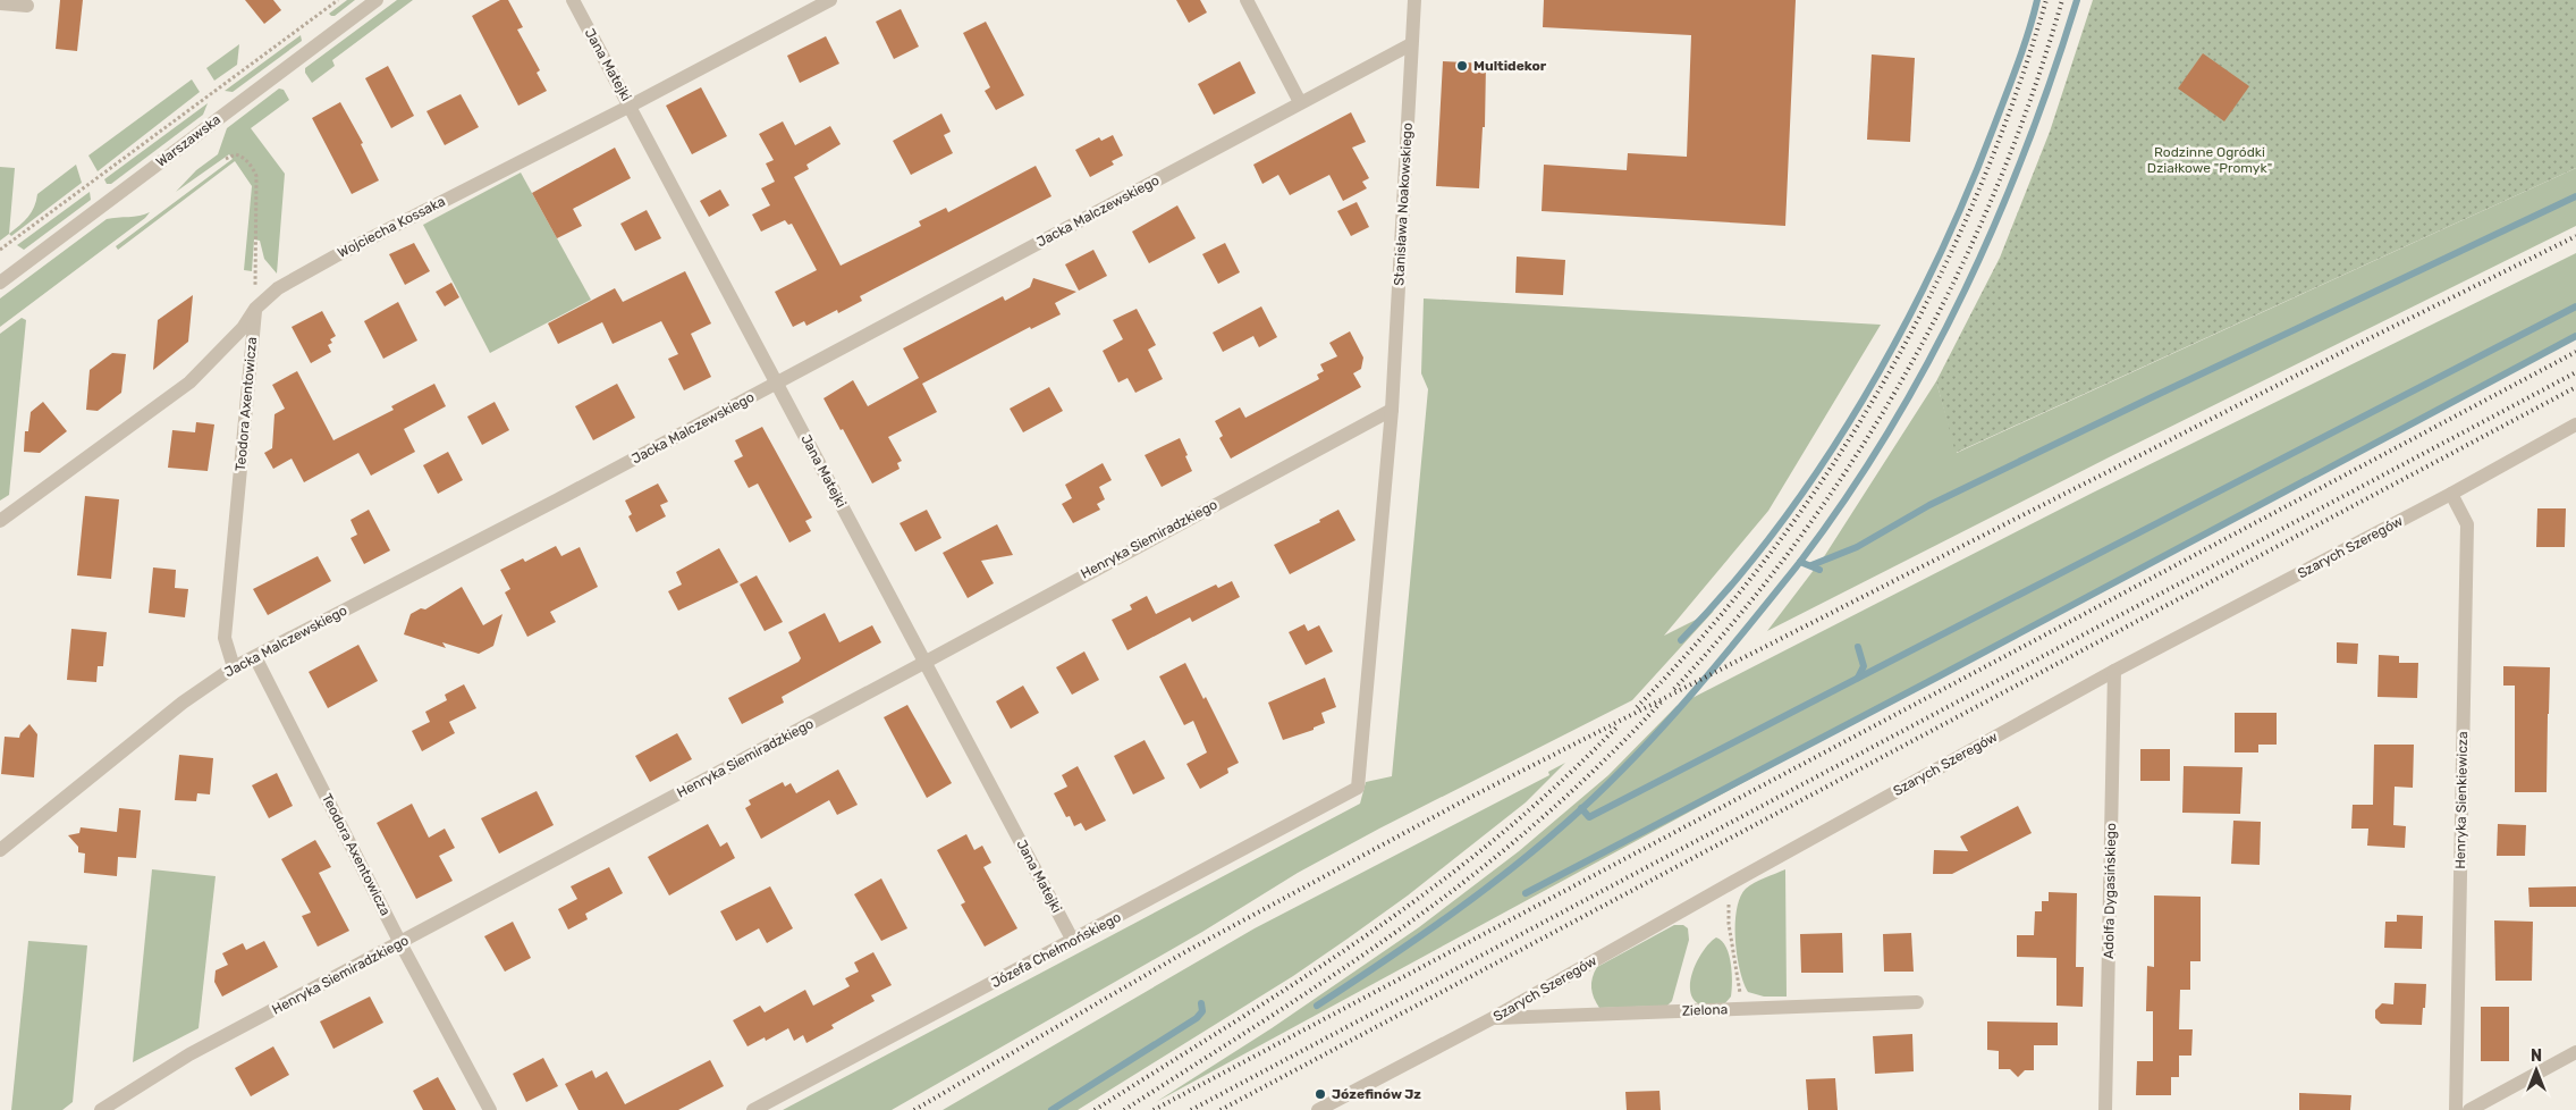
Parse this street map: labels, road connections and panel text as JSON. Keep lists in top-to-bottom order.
{
  "streets": {
    "street": [
      "Jana Matejki",
      "Warszawska",
      "Stanisława Noakowskiego",
      "Jacka Malczewskiego",
      "Wojciecha Kossaka",
      "Teodora Axentowicza",
      "Henryka Siemiradzkiego",
      "Szarych Szeregów",
      "Henryka Sienkiewicza",
      "Adolfa Dygasińskiego",
      "Józefa Chełmońskiego",
      "Zielona"
    ]
  },
  "crossings": [
    ["Jana Matejki", "Jacka Malczewskiego"],
    ["Jana Matejki", "Wojciecha Kossaka"],
    ["Jana Matejki", "Henryka Siemiradzkiego"],
    ["Jana Matejki", "Józefa Chełmońskiego"],
    ["Stanisława Noakowskiego", "Jacka Malczewskiego"],
    ["Stanisława Noakowskiego", "Henryka Siemiradzkiego"],
    ["Stanisława Noakowskiego", "Józefa Chełmońskiego"],
    ["Jacka Malczewskiego", "Teodora Axentowicza"],
    ["Wojciecha Kossaka", "Teodora Axentowicza"],
    ["Teodora Axentowicza", "Henryka Siemiradzkiego"],
    ["Szarych Szeregów", "Henryka Sienkiewicza"],
    ["Szarych Szeregów", "Adolfa Dygasińskiego"],
    ["Szarych Szeregów", "Zielona"]
  ],
  "parks": ["Rodzinne Ogródki Działkowe \"Promyk\""],
  "places": ["Multidekor", "Józefinów Jz"],
  "north": "top"
}
